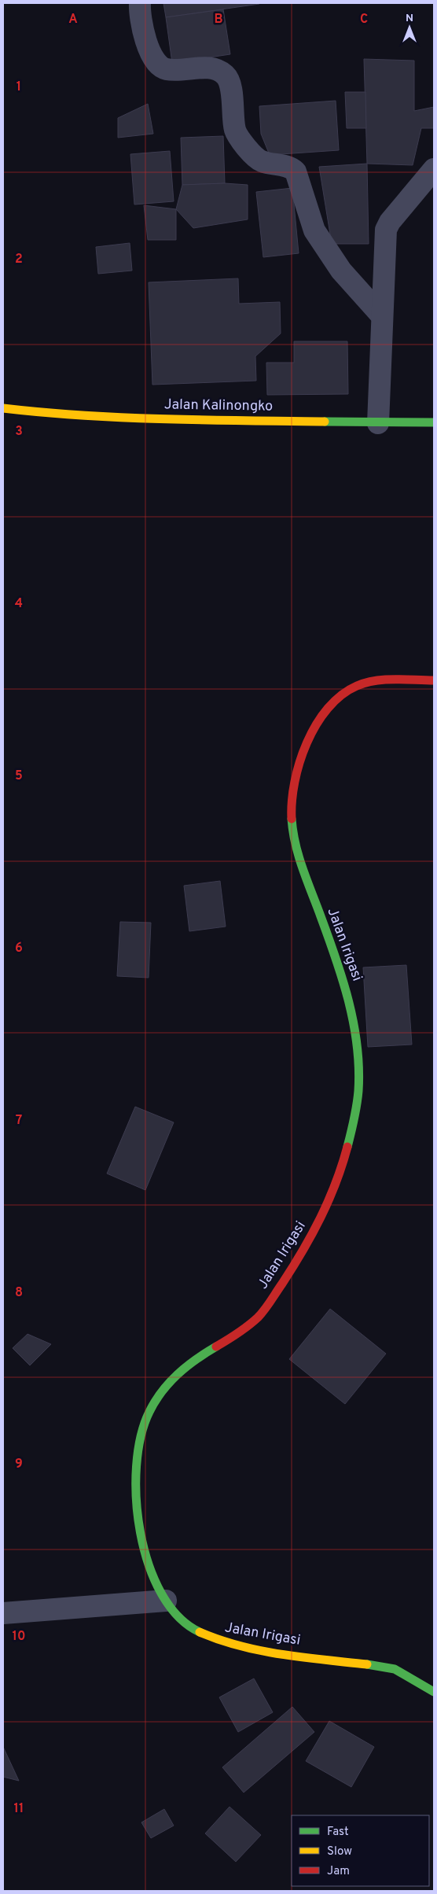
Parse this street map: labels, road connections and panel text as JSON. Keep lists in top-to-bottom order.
{
  "streets": {
    "street": ["Jalan Kalinongko", "Jalan Irigasi"]
  },
  "legend": ["Fast", "Slow", "Jam"],
  "north": "top",
  "grid": {
    "columns": ["A", "B", "C"],
    "rows": [
      "1",
      "2",
      "3",
      "4",
      "5",
      "6",
      "7",
      "8",
      "9",
      "10",
      "11"
    ]
  }
}
